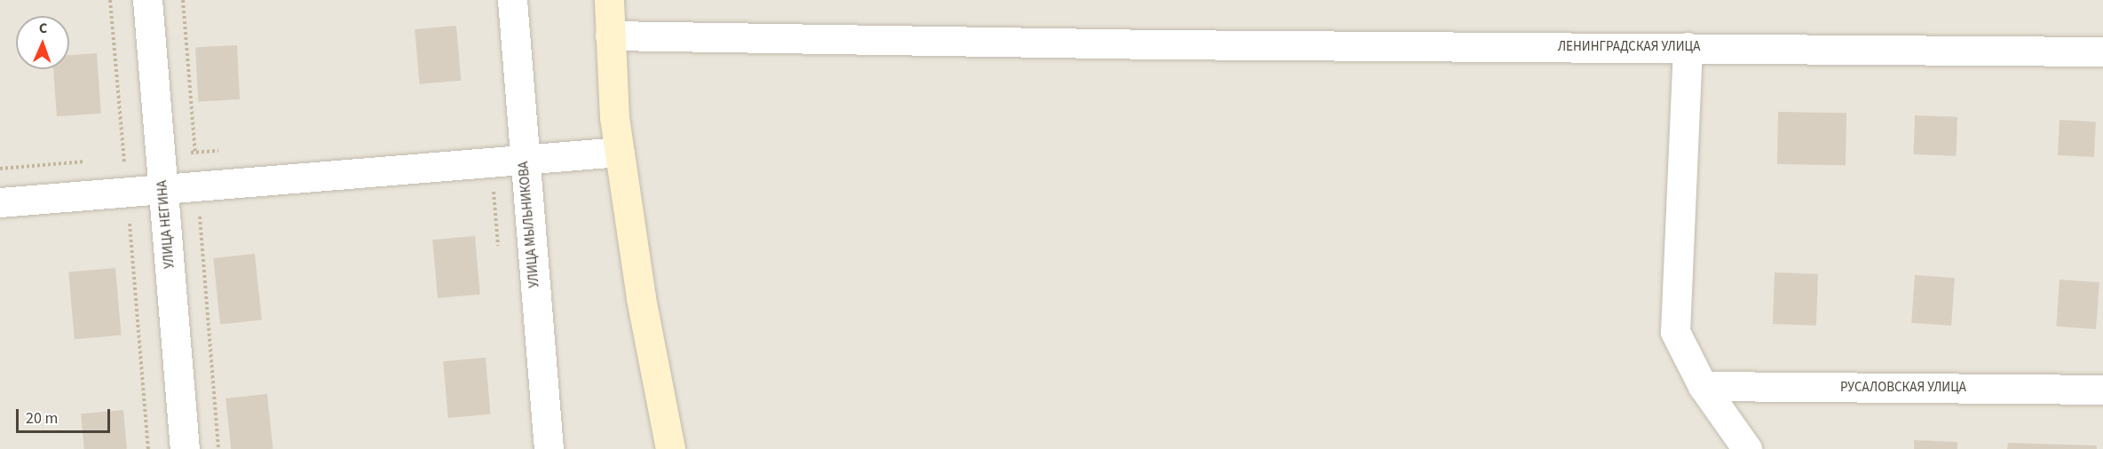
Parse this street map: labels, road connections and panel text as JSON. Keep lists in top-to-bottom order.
{
  "streets": {
    "street": [
      "ЛЕНИНГРАДСКАЯ УЛИЦА",
      "УЛИЦА НЕГИНА",
      "УЛИЦА МЫЛЬНИКОВА",
      "РУСАЛОВСКАЯ УЛИЦА"
    ]
  },
  "scale_bar": "20 m",
  "north": "top"
}
